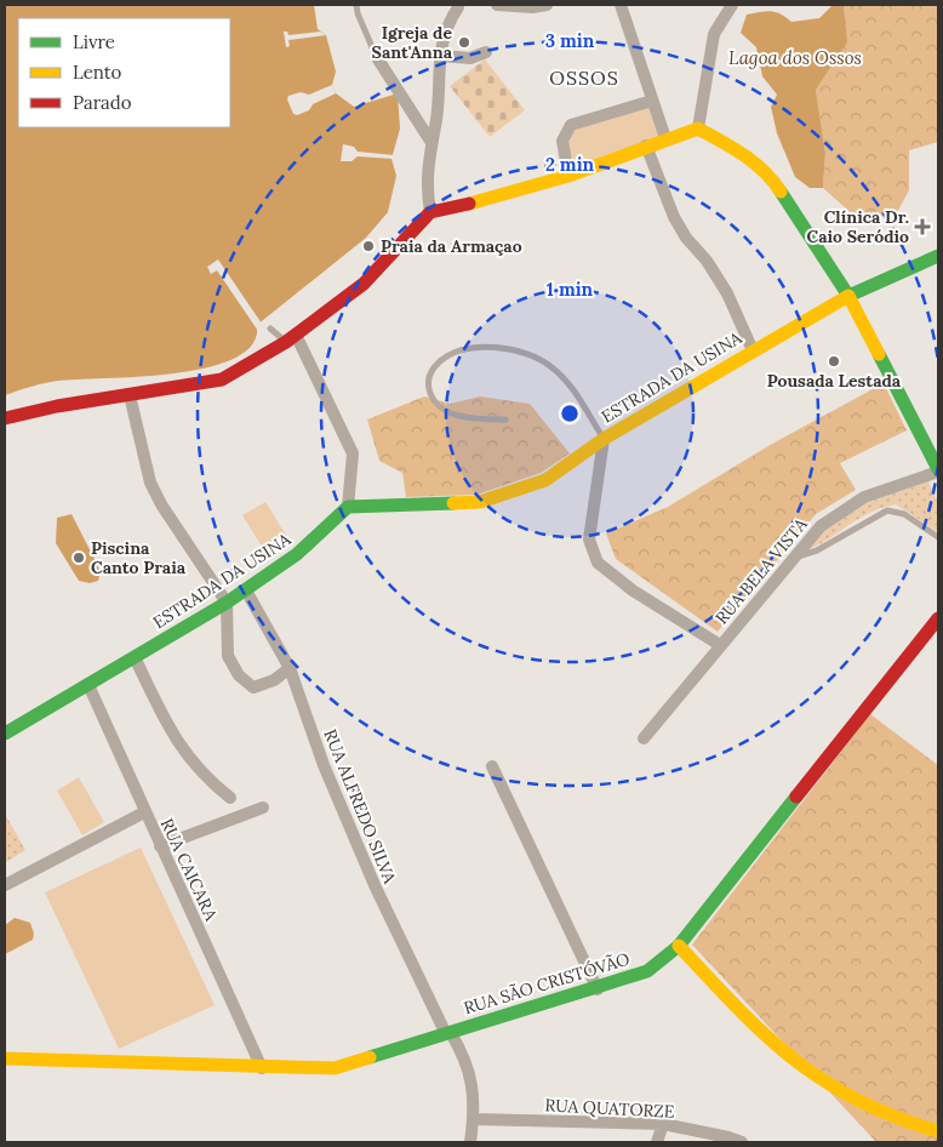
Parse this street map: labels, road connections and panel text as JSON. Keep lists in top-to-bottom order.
{
  "streets": {
    "main road": ["ESTRADA DA USINA", "RUA SÃO CRISTÓVÃO"],
    "street": [
      "RUA BELA VISTA",
      "RUA ALFREDO SILVA",
      "RUA CAICARA",
      "RUA QUATORZE"
    ]
  },
  "crossings": [
    ["ESTRADA DA USINA", "RUA ALFREDO SILVA"],
    ["ESTRADA DA USINA", "RUA CAICARA"],
    ["RUA ALFREDO SILVA", "RUA SÃO CRISTÓVÃO"],
    ["RUA ALFREDO SILVA", "RUA QUATORZE"],
    ["RUA CAICARA", "RUA SÃO CRISTÓVÃO"]
  ],
  "districts": ["OSSOS"],
  "water": ["Lagoa dos Ossos"],
  "places": {
    "other": [
      "Igreja de Sant'Anna",
      "Praia da Armaçao",
      "Pousada Lestada",
      "Piscina Canto Praia"
    ],
    "health": ["Clínica Dr. Caio Seródio"]
  },
  "legend": ["Livre", "Lento", "Parado"],
  "rings": ["3 min", "2 min", "1 min"]
}
